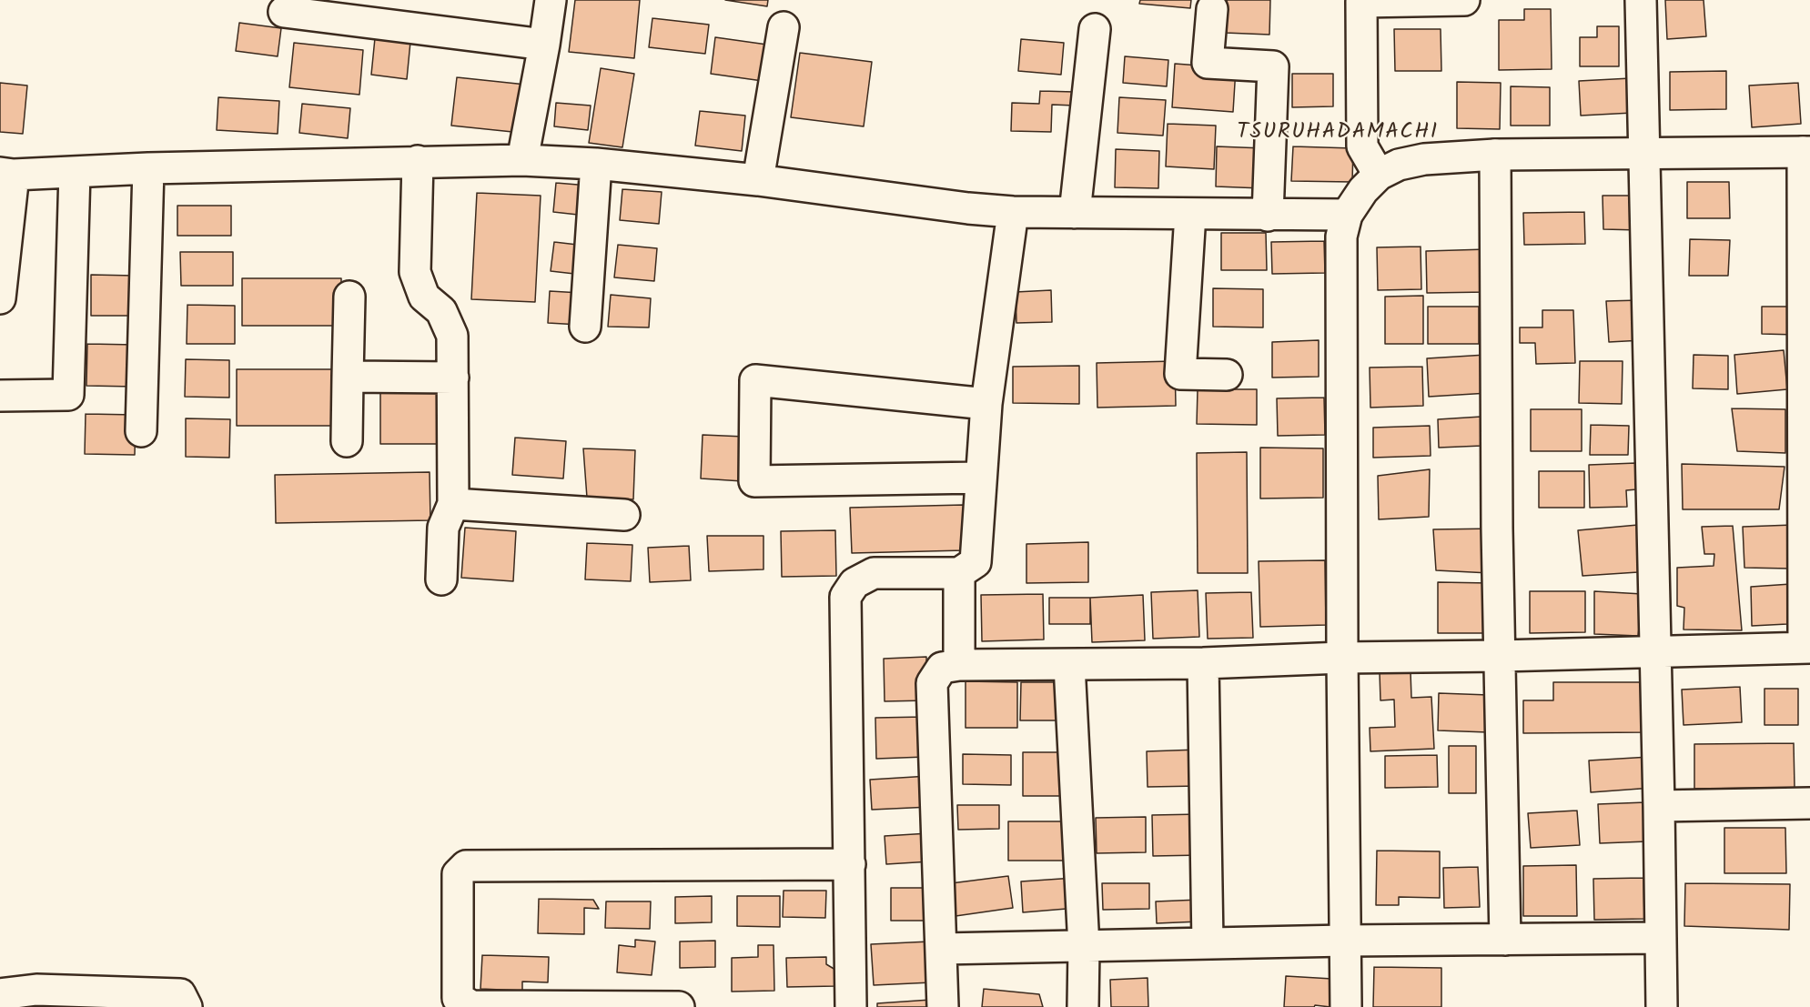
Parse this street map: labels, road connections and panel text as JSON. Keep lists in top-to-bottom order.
{
  "districts": ["TSURUHADAMACHI"]
}
